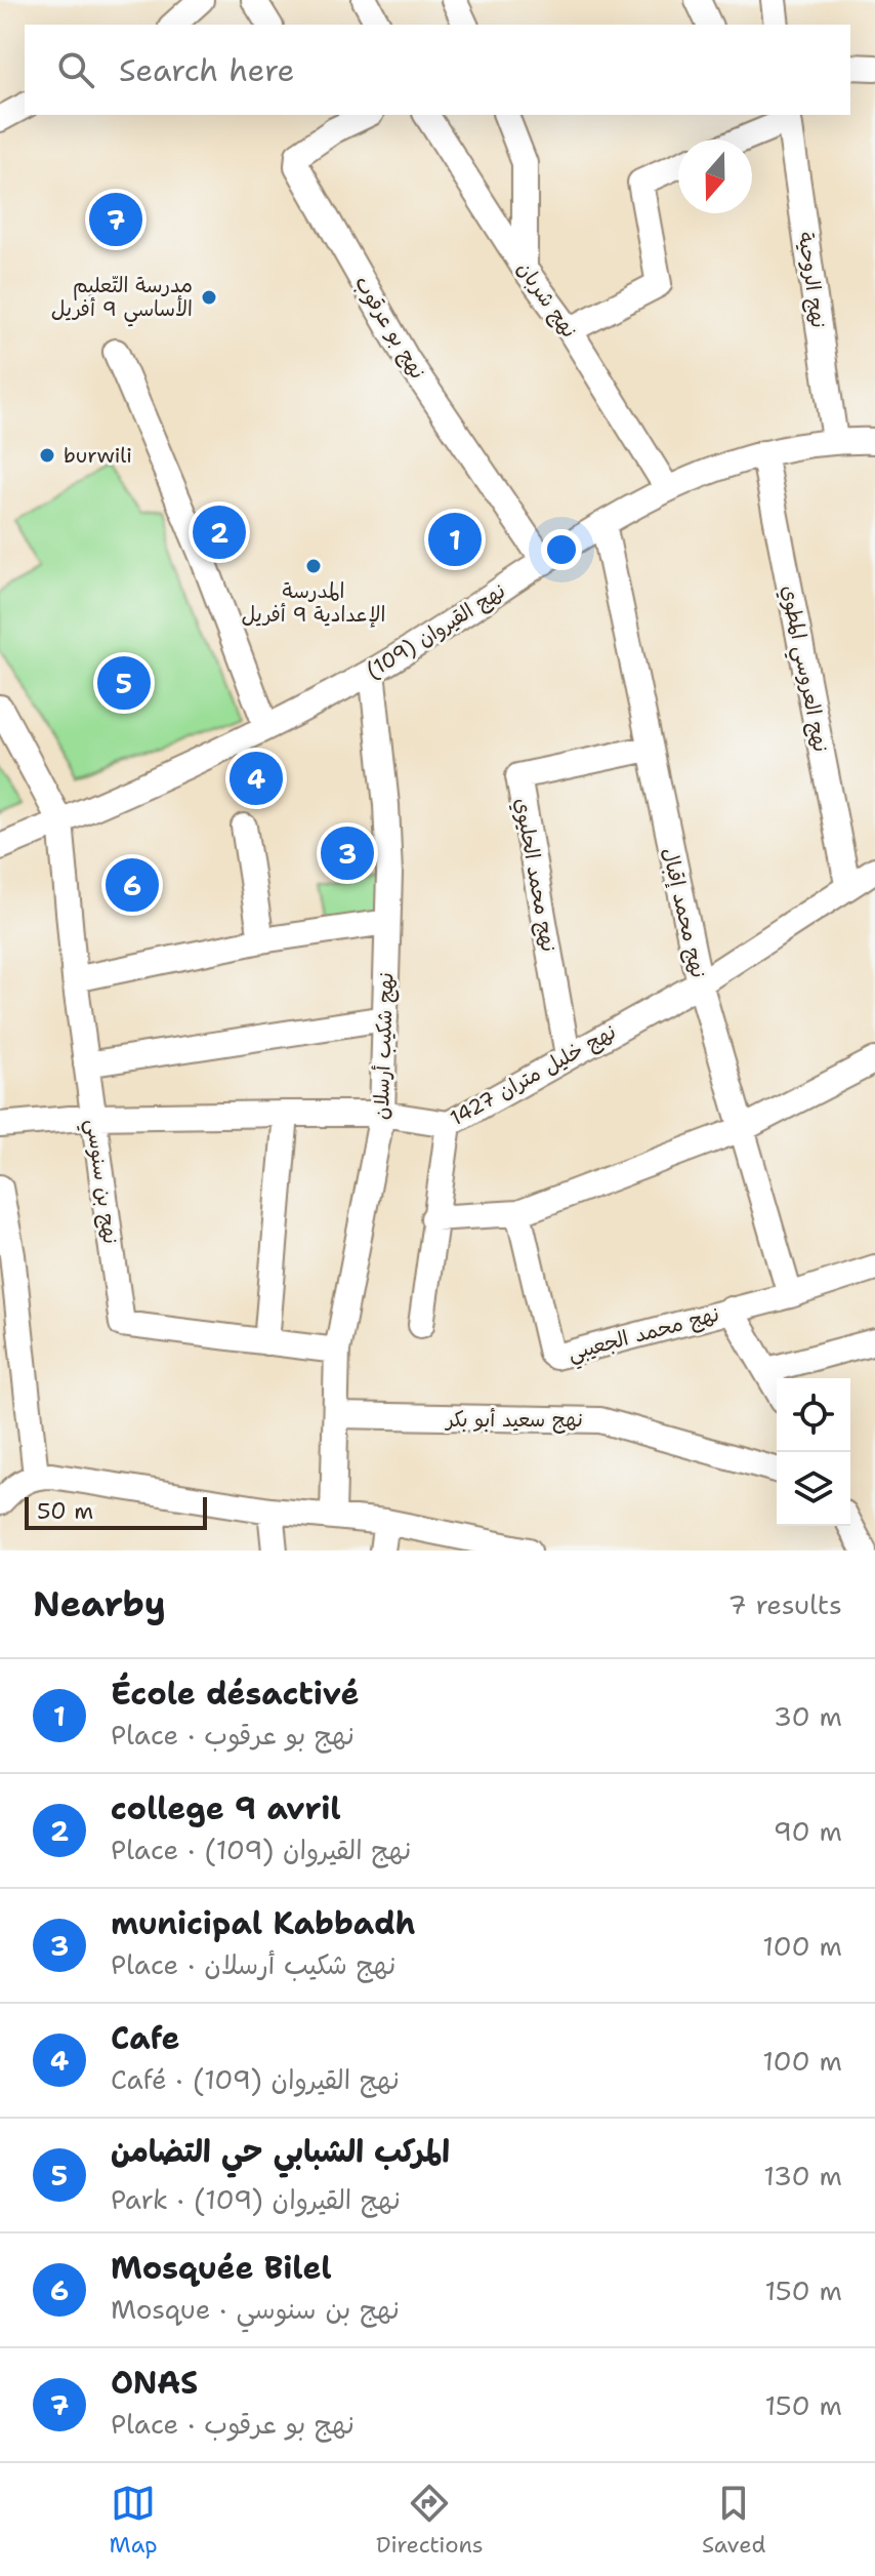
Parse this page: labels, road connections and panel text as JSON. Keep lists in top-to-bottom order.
{
  "streets": {
    "street": [
      "نهج الروحية",
      "نهج شربان",
      "نهج بو عرقوب",
      "نهج القيروان (109)",
      "نهج العروسي المطوي",
      "نهج محمد الحليوي",
      "نهج محمد إقبال",
      "نهج شكيب أرسلان",
      "نهج خليل متران 1427",
      "نهج بن سنوسي",
      "نهج محمد الجعيبي",
      "نهج سعيد أبو بكر"
    ]
  },
  "crossings": [
    ["نهج الروحية", "نهج القيروان (109)"],
    ["نهج شربان", "نهج القيروان (109)"],
    ["نهج بو عرقوب", "نهج القيروان (109)"],
    ["نهج القيروان (109)", "نهج العروسي المطوي"],
    ["نهج القيروان (109)", "نهج محمد إقبال"],
    ["نهج القيروان (109)", "نهج شكيب أرسلان"],
    ["نهج القيروان (109)", "نهج بن سنوسي"],
    ["نهج العروسي المطوي", "نهج خليل متران 1427"],
    ["نهج محمد الحليوي", "نهج محمد إقبال"],
    ["نهج محمد الحليوي", "نهج خليل متران 1427"],
    ["نهج محمد إقبال", "نهج خليل متران 1427"],
    ["نهج محمد إقبال", "نهج محمد الجعيبي"],
    ["نهج شكيب أرسلان", "نهج خليل متران 1427"],
    ["نهج شكيب أرسلان", "نهج بن سنوسي"],
    ["نهج شكيب أرسلان", "نهج سعيد أبو بكر"],
    ["نهج خليل متران 1427", "نهج بن سنوسي"]
  ],
  "places": ["مدرسة التّعليم الأساسي 9 أفريل", "burwili", "المدرسة الإعدادية 9 أفريل"],
  "scale_bar": "50 m",
  "north": "bottom",
  "page": {
    "search": "Search here",
    "pins": [
      "7",
      "2",
      "1",
      "5",
      "4",
      "3",
      "6"
    ],
    "scale": "50 m",
    "heading": ["Nearby", "7 results"],
    "list": [
      {
        "mark": "1",
        "name": "École désactivé",
        "note": "Place · نهج بو عرقوب",
        "value": "30 m"
      },
      {
        "mark": "2",
        "name": "college 9 avril",
        "note": "Place · نهج القيروان (109)",
        "value": "90 m"
      },
      {
        "mark": "3",
        "name": "municipal Kabbadh",
        "note": "Place · نهج شكيب أرسلان",
        "value": "100 m"
      },
      {
        "mark": "4",
        "name": "Cafe",
        "note": "Café · نهج القيروان (109)",
        "value": "100 m"
      },
      {
        "mark": "5",
        "name": "المركب الشبابي حي التضامن",
        "note": "Park · نهج القيروان (109)",
        "value": "130 m"
      },
      {
        "mark": "6",
        "name": "Mosquée Bilel",
        "note": "Mosque · نهج بن سنوسي",
        "value": "150 m"
      },
      {
        "mark": "7",
        "name": "ONAS",
        "note": "Place · نهج بو عرقوب",
        "value": "150 m"
      }
    ],
    "nav": ["Map", "Directions", "Saved"]
  }
}
